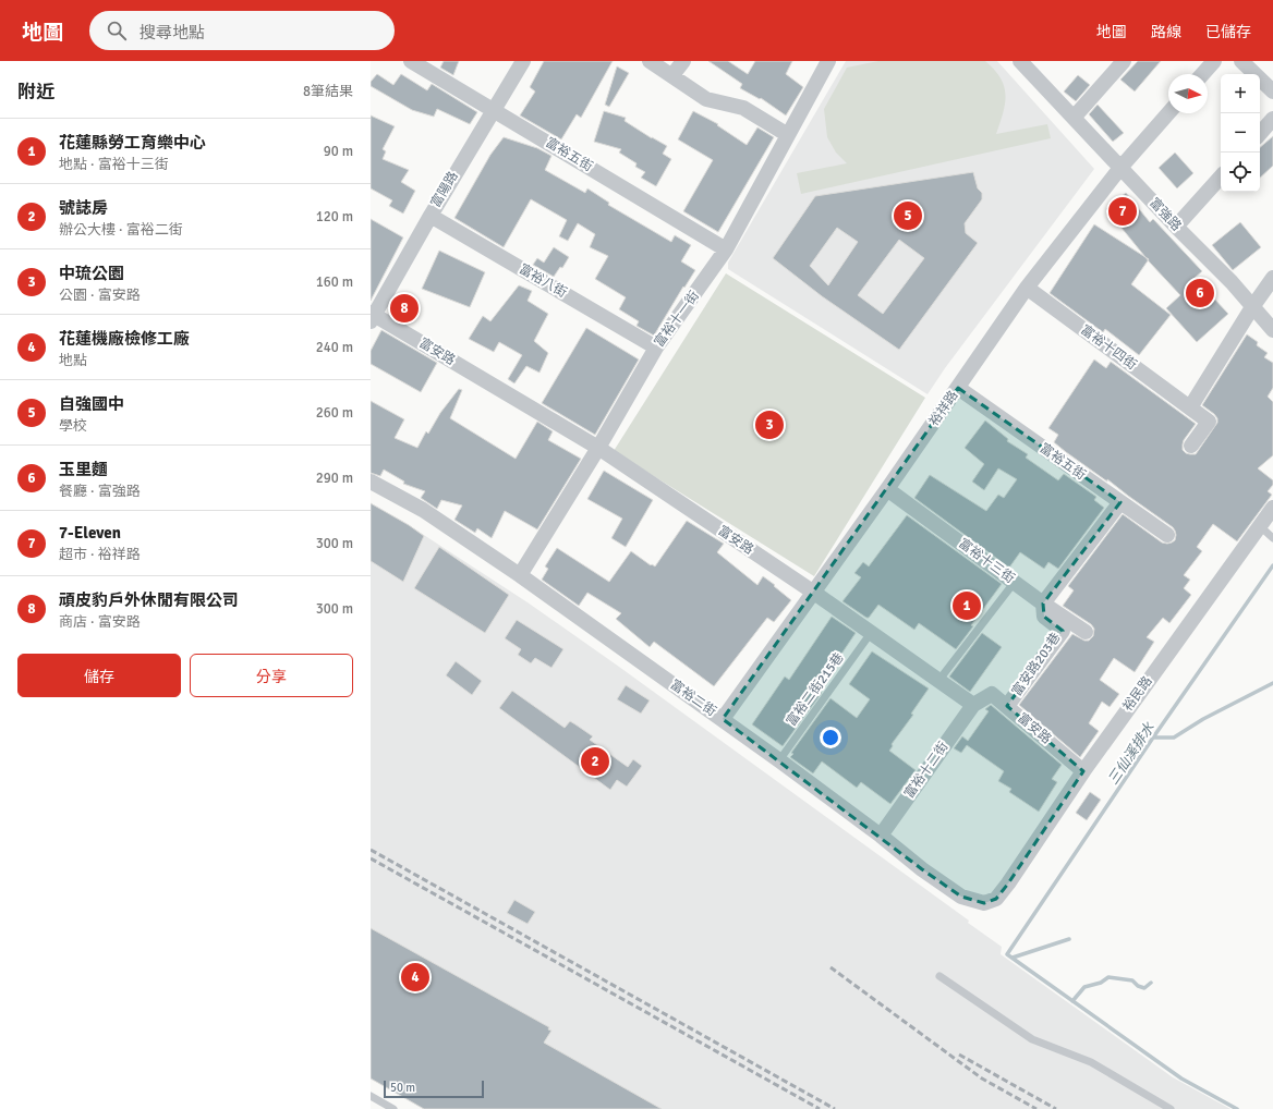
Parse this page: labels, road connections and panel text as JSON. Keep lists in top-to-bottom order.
{
  "streets": {
    "street": [
      "富裕五街",
      "富陽路",
      "富強路",
      "富裕八街",
      "富裕十一街",
      "富裕十四街",
      "富安路",
      "裕祥路",
      "富裕十三街",
      "富安路203巷",
      "裕民路",
      "富裕二街",
      "富裕十二街"
    ],
    "lane": ["富裕二街215巷"]
  },
  "crossings": [
    ["富裕五街", "富陽路"],
    ["富裕五街", "富裕十一街"],
    ["富裕五街", "裕祥路"],
    ["富陽路", "富裕八街"],
    ["富陽路", "富安路"],
    ["富強路", "裕祥路"],
    ["富裕八街", "富裕十一街"],
    ["富裕十一街", "富安路"],
    ["富裕十一街", "富裕二街"],
    ["富裕十四街", "裕祥路"],
    ["富安路", "裕祥路"],
    ["富安路", "富安路203巷"],
    ["富安路", "富裕二街215巷"],
    ["富安路", "裕民路"],
    ["富安路", "富裕十二街"],
    ["裕祥路", "富裕十三街"],
    ["裕祥路", "富裕二街"],
    ["富裕十三街", "富安路203巷"],
    ["富裕二街215巷", "富裕二街"],
    ["裕民路", "富裕二街"],
    ["富裕二街", "富裕十二街"]
  ],
  "water": ["三仙溪排水"],
  "scale_bar": "50 m",
  "north": "right",
  "page": {
    "header": "地圖",
    "search": "搜尋地點",
    "nav": ["地圖", "路線", "已儲存"],
    "heading": ["附近", "8筆結果"],
    "map_buttons": ["+", "−"],
    "list": [
      {
        "mark": "1",
        "name": "花蓮縣勞工育樂中心",
        "note": "地點 · 富裕十三街",
        "value": "90 m"
      },
      {
        "mark": "2",
        "name": "號誌房",
        "note": "辦公大樓 · 富裕二街",
        "value": "120 m"
      },
      {
        "mark": "3",
        "name": "中琉公園",
        "note": "公園 · 富安路",
        "value": "160 m"
      },
      {
        "mark": "4",
        "name": "花蓮機廠檢修工廠",
        "note": "地點",
        "value": "240 m"
      },
      {
        "mark": "5",
        "name": "自強國中",
        "note": "學校",
        "value": "260 m"
      },
      {
        "mark": "6",
        "name": "玉里麵",
        "note": "餐廳 · 富強路",
        "value": "290 m"
      },
      {
        "mark": "7",
        "name": "7-Eleven",
        "note": "超市 · 裕祥路",
        "value": "300 m"
      },
      {
        "mark": "8",
        "name": "頑皮豹戶外休閒有限公司",
        "note": "商店 · 富安路",
        "value": "300 m"
      }
    ],
    "pins": [
      "7",
      "5",
      "6",
      "8",
      "3",
      "1",
      "2",
      "4"
    ],
    "buttons": ["儲存", "分享"],
    "scale": "50 m"
  }
}
